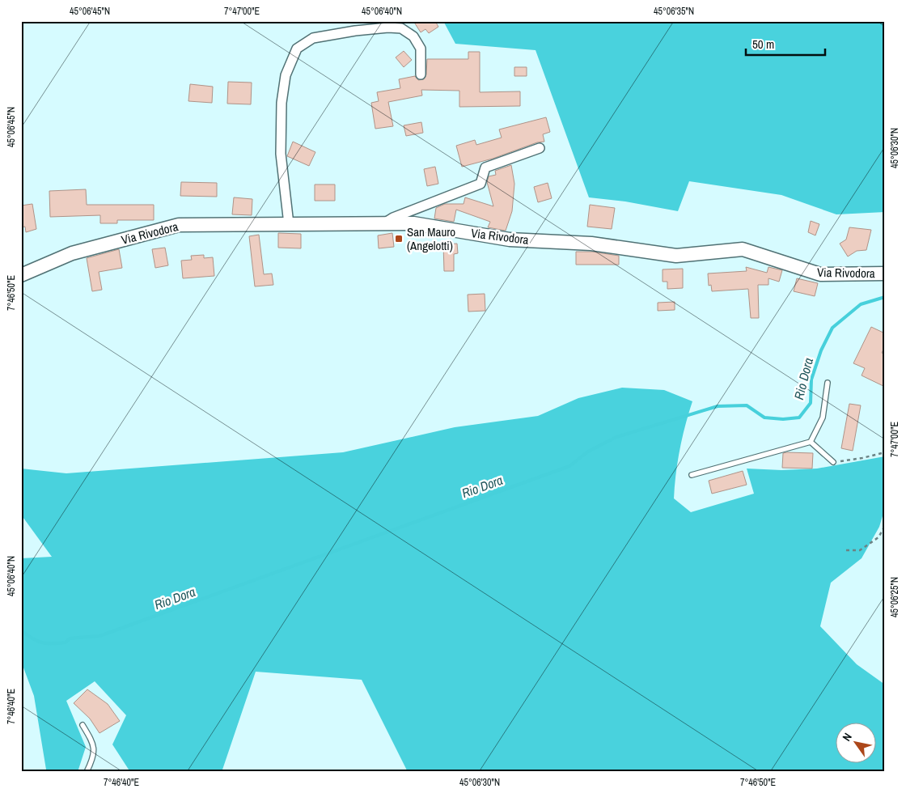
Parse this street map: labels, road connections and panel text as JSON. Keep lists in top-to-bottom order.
{
  "streets": {
    "street": ["Via Rivodora"]
  },
  "water": ["Rio Dora"],
  "places": {
    "transit": ["San Mauro (Angelotti)"]
  },
  "scale_bar": "50 m",
  "north": "top left",
  "coordinates": [
    "45°06'45\"N",
    "7°47'00\"E",
    "45°06'40\"N",
    "45°06'35\"N",
    "45°06'30\"N",
    "7°46'50\"E",
    "45°06'25\"N",
    "7°46'40\"E"
  ]
}
